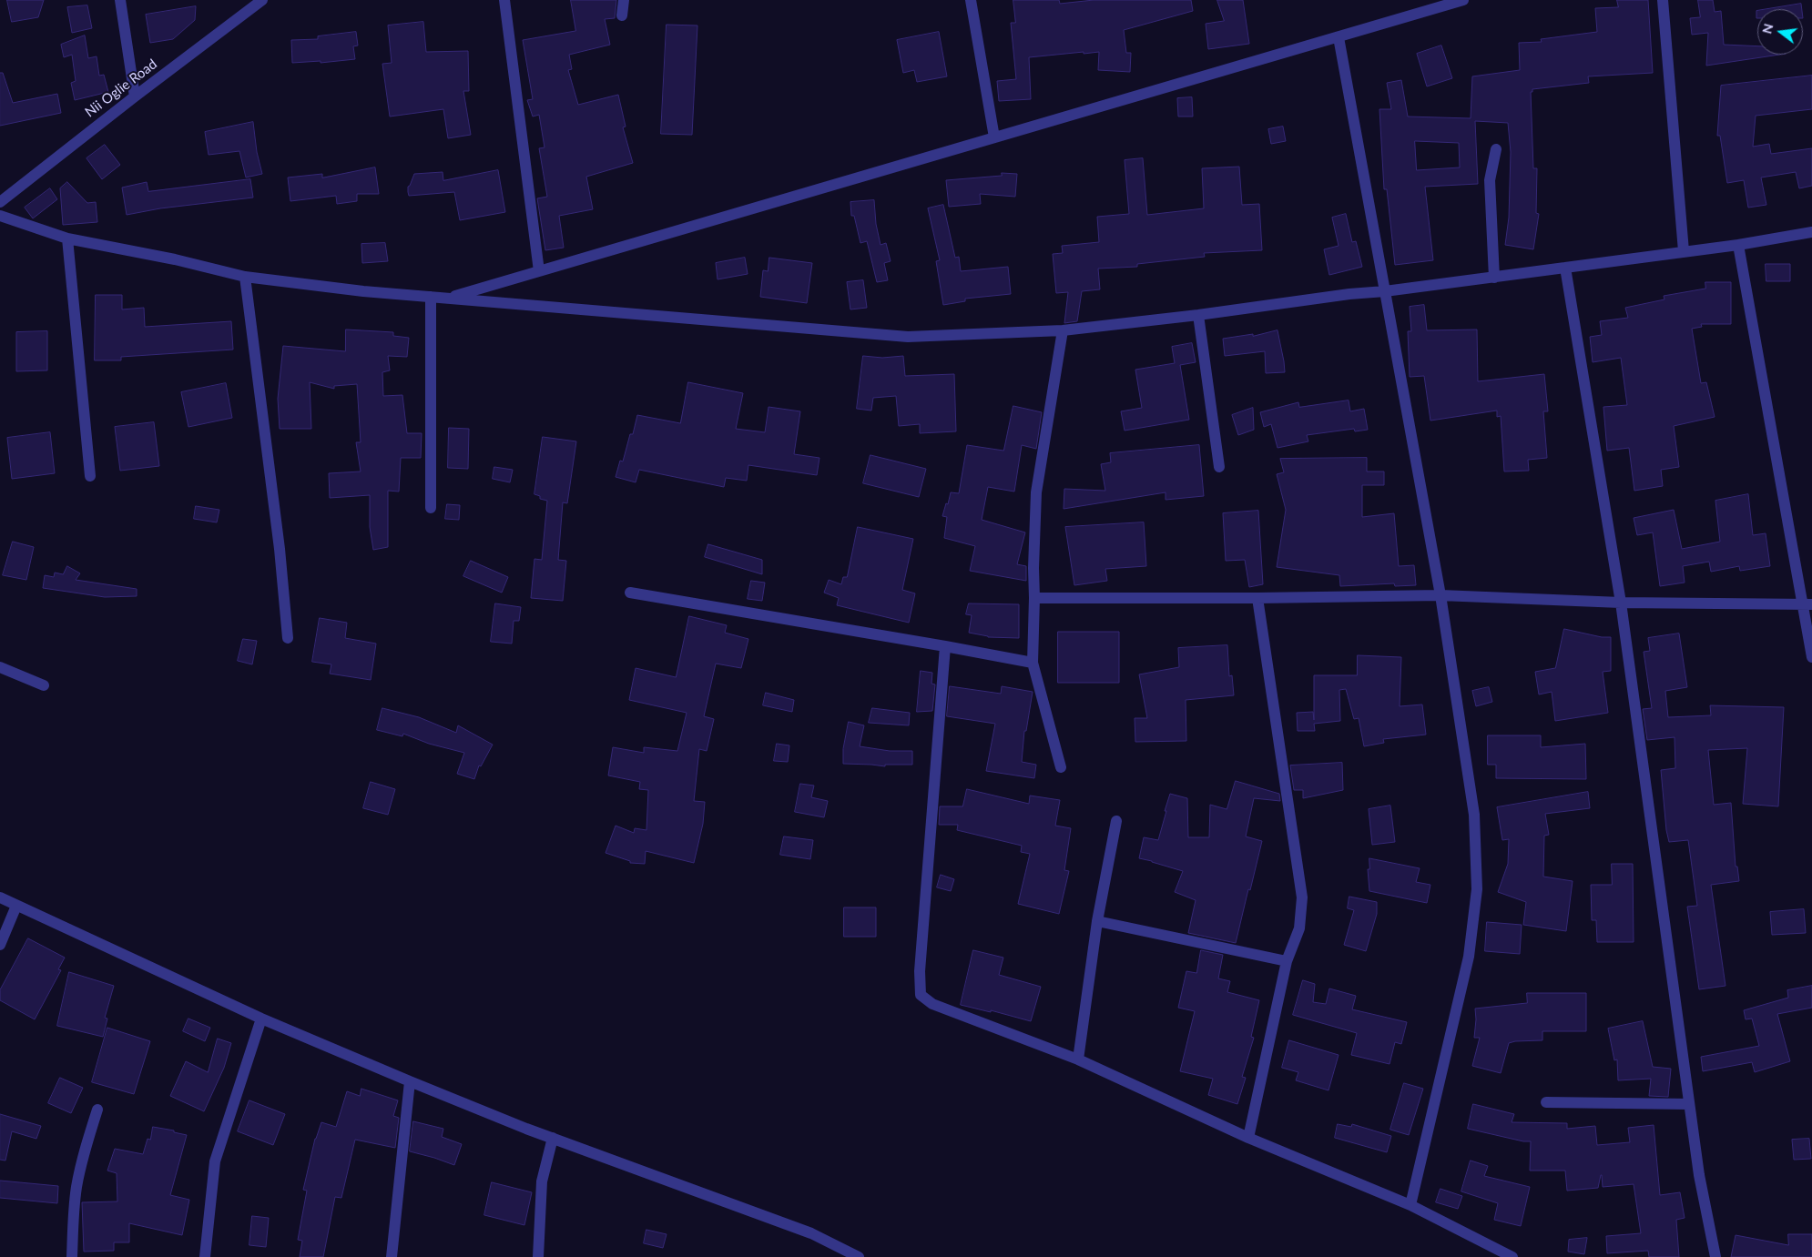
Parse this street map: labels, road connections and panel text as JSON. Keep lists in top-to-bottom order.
{
  "streets": {
    "street": ["Nii Oglie Road"]
  },
  "north": "left"
}
